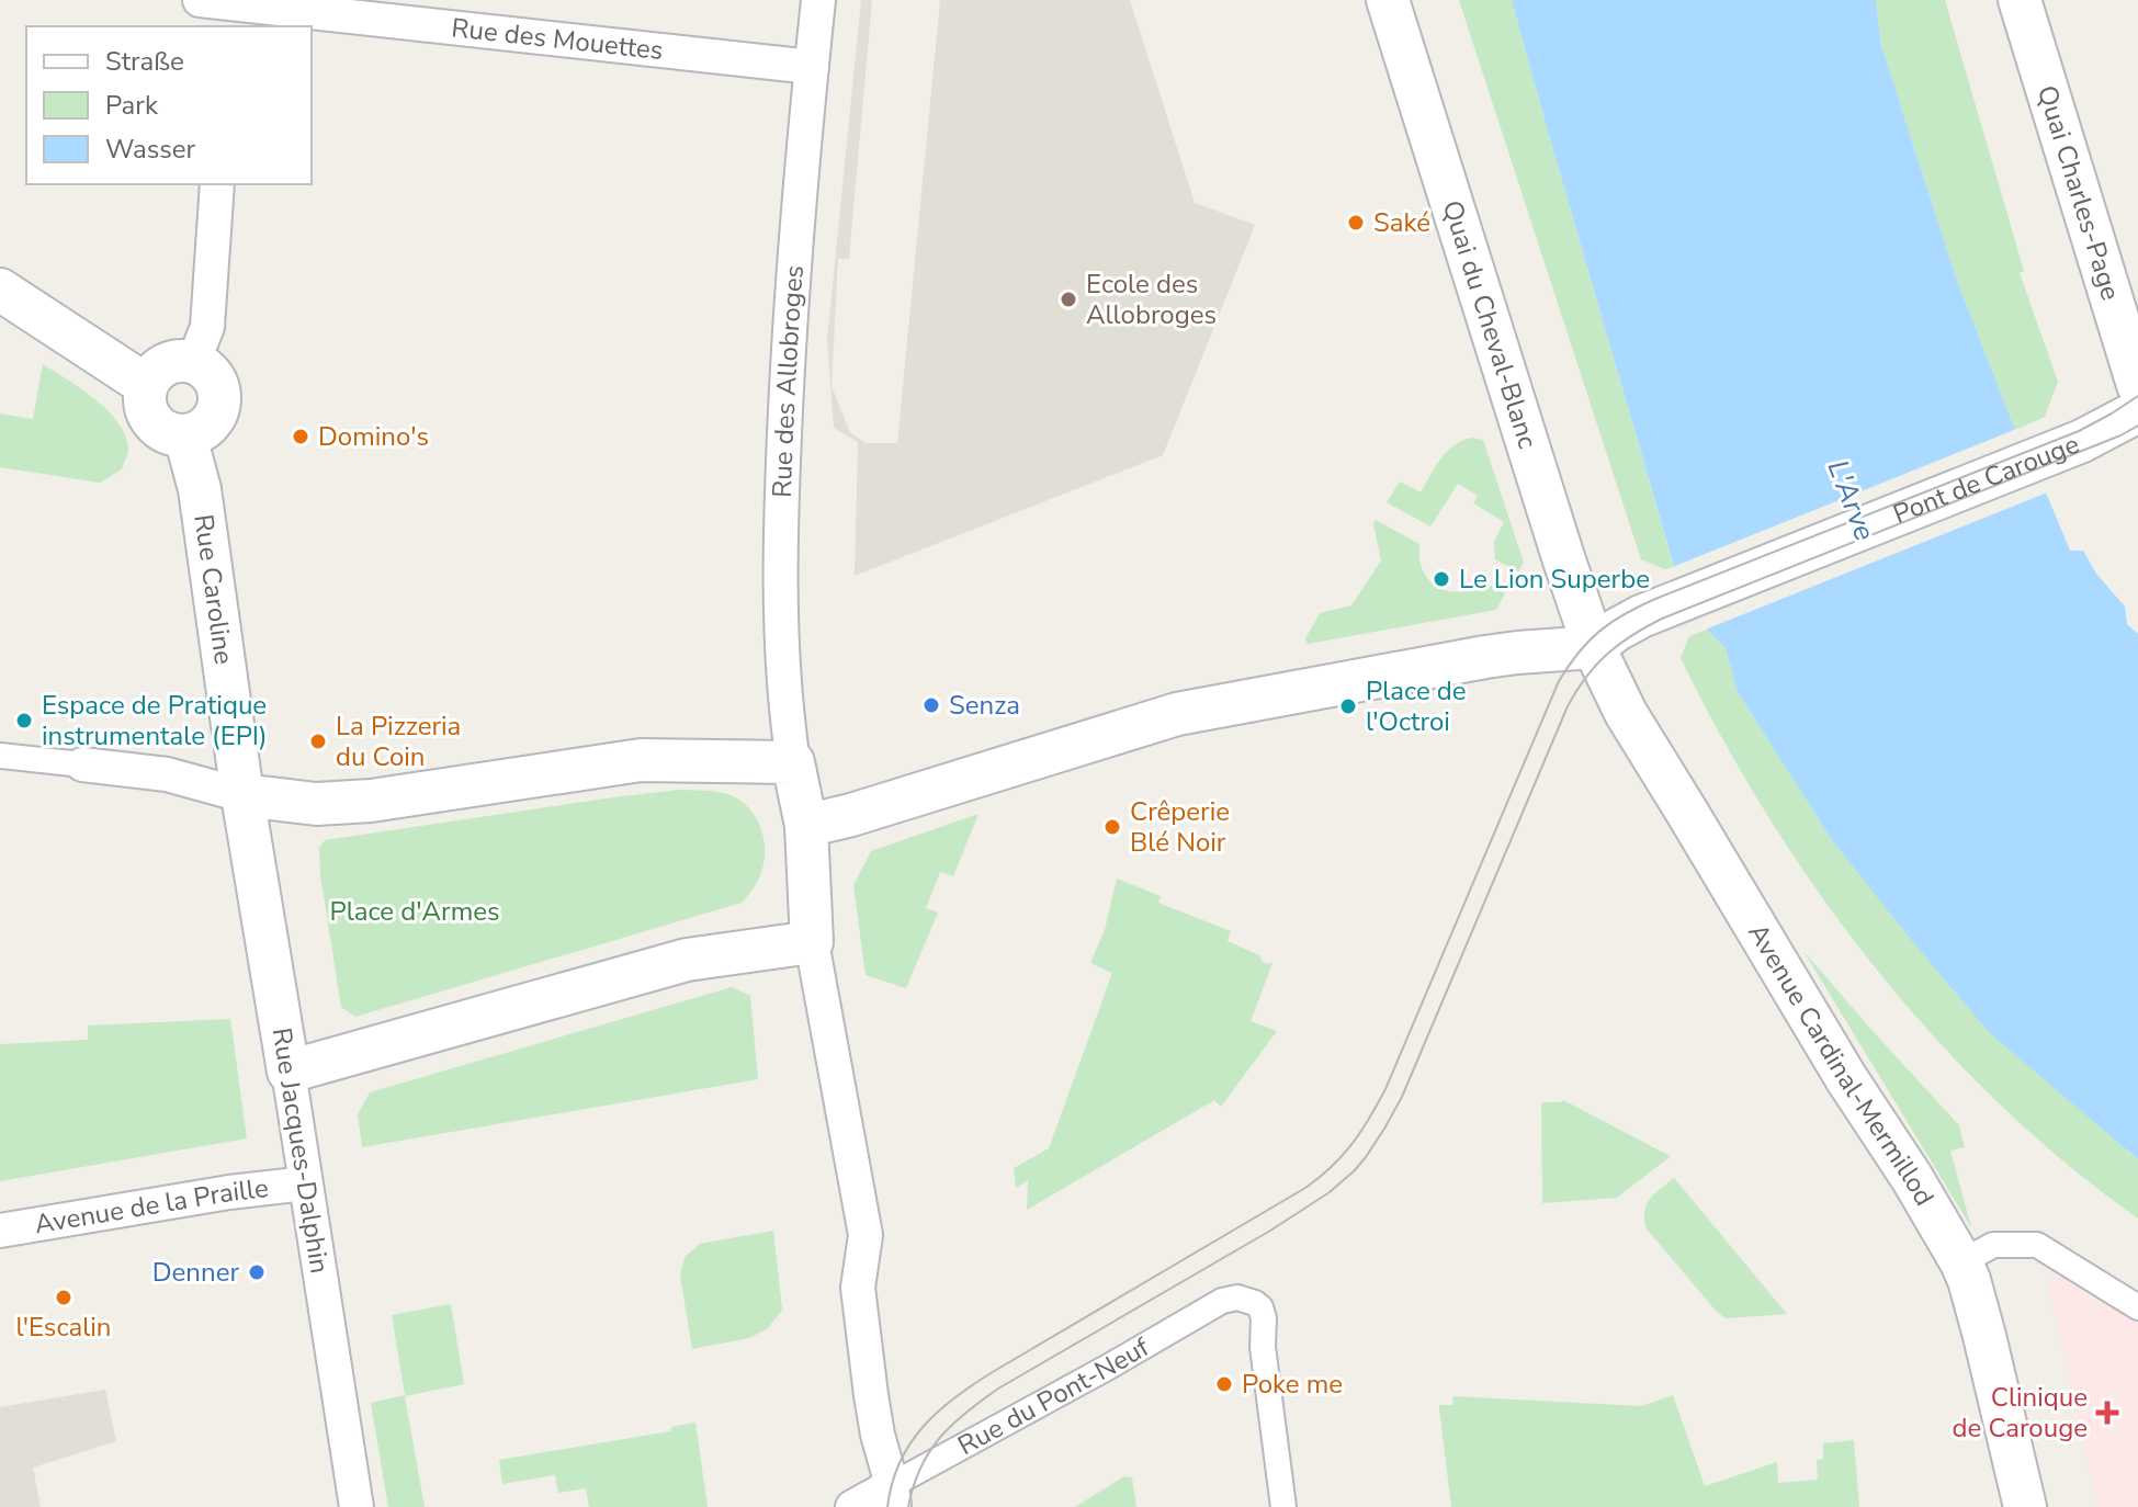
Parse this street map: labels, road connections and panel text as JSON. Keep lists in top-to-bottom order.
{
  "streets": {
    "street": [
      "Rue des Mouettes",
      "Quai Charles-Page",
      "Quai du Cheval-Blanc",
      "Rue des Allobroges",
      "Pont de Carouge",
      "Rue Caroline",
      "Avenue Cardinal-Mermillod",
      "Rue Jacques-Dalphin",
      "Avenue de la Praille",
      "Rue du Pont-Neuf"
    ]
  },
  "crossings": [
    ["Rue des Mouettes", "Rue des Allobroges"],
    ["Quai du Cheval-Blanc", "Pont de Carouge"],
    ["Quai du Cheval-Blanc", "Avenue Cardinal-Mermillod"],
    ["Pont de Carouge", "Avenue Cardinal-Mermillod"],
    ["Rue Caroline", "Rue Jacques-Dalphin"],
    ["Rue Jacques-Dalphin", "Avenue de la Praille"]
  ],
  "water": ["L'Arve"],
  "parks": ["Place d'Armes"],
  "places": {
    "other": [
      "Saké",
      "Ecole des Allobroges",
      "Domino's",
      "Le Lion Superbe",
      "Senza",
      "Place de l'Octroi",
      "Espace de Pratique instrumentale (EPI)",
      "La Pizzeria du Coin",
      "Crêperie Blé Noir",
      "Denner",
      "l'Escalin",
      "Poke me"
    ],
    "health": ["Clinique de Carouge"]
  },
  "legend": ["Straße", "Park", "Wasser"]
}
